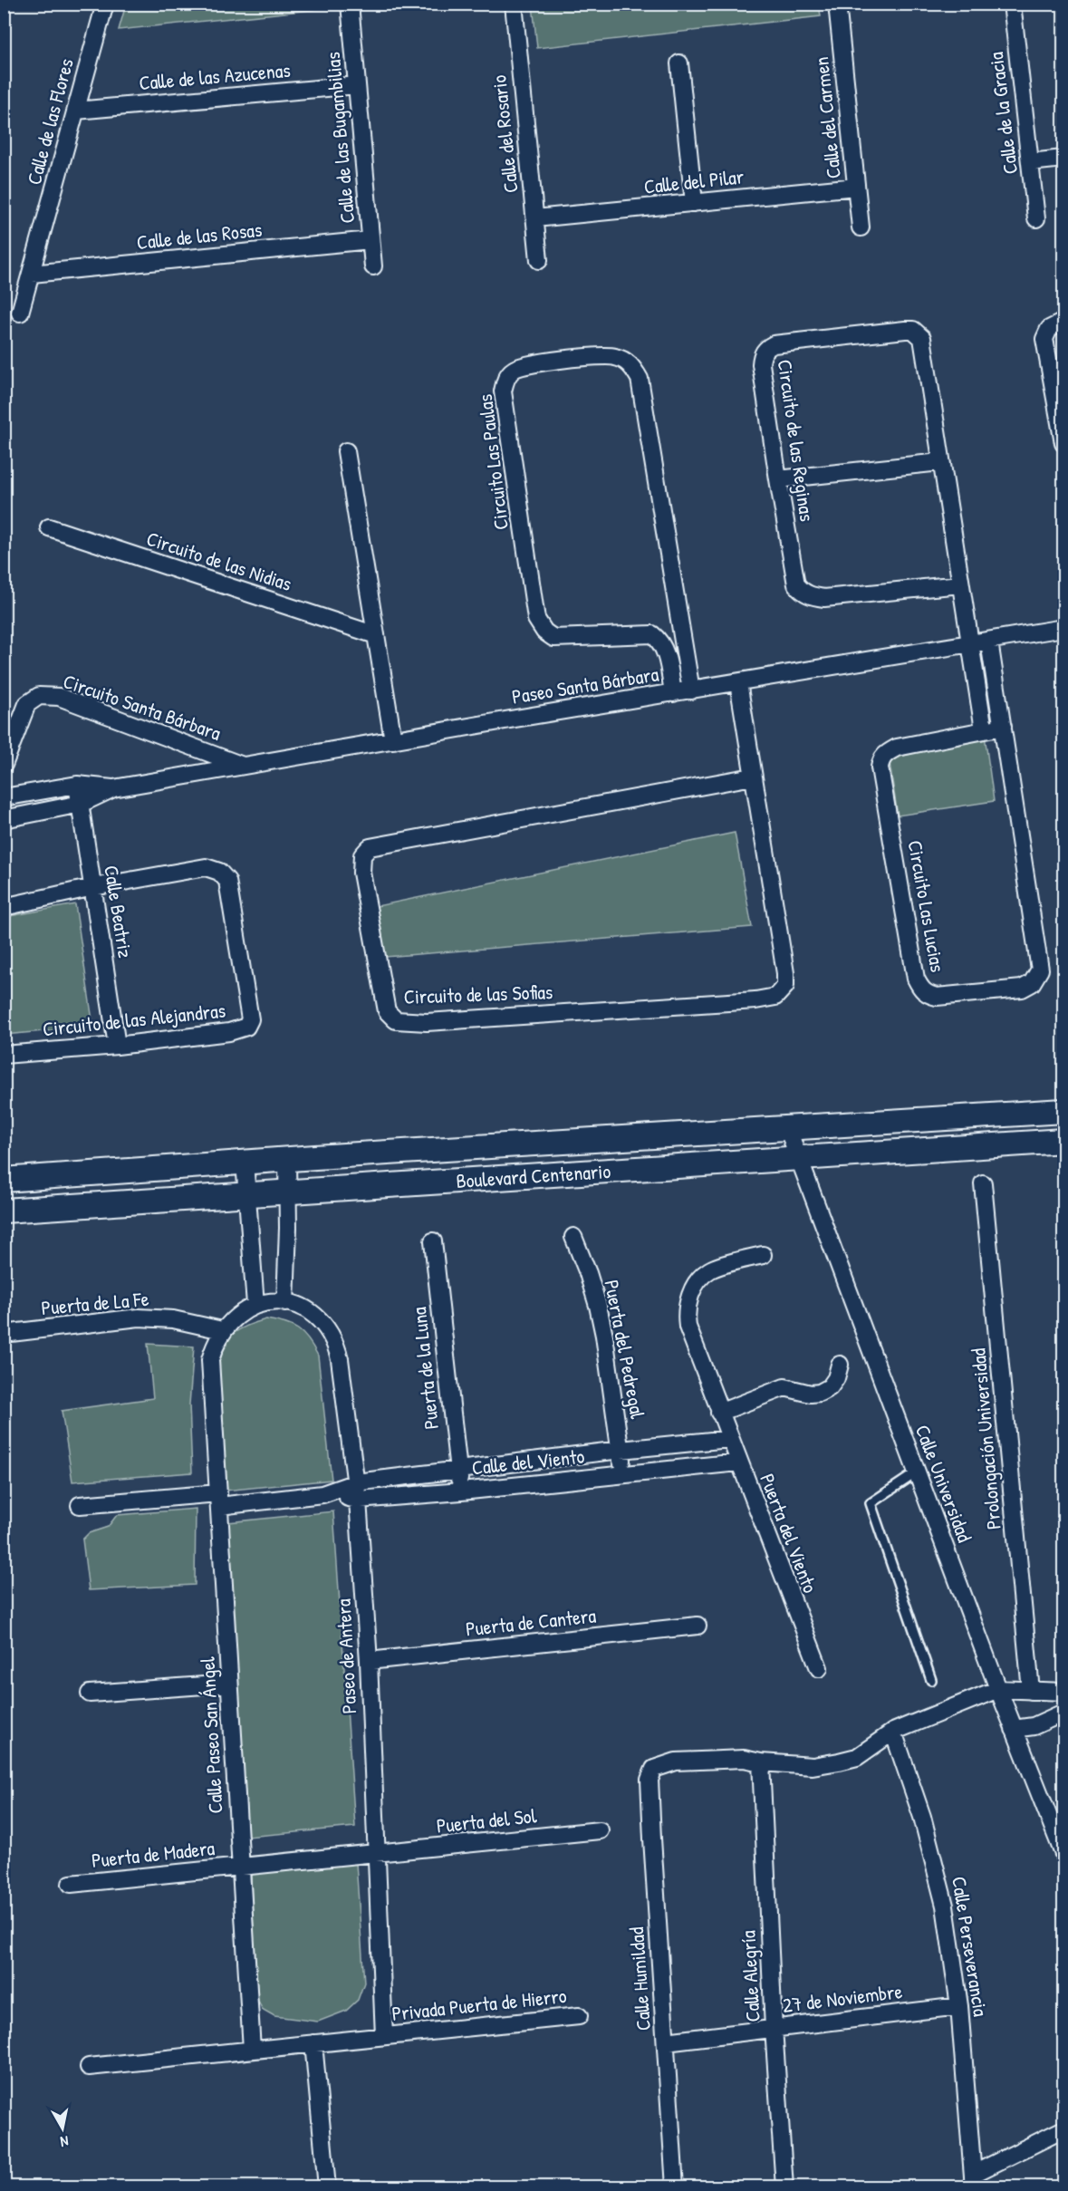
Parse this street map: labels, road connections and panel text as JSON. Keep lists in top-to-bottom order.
{
  "streets": {
    "main road": ["Boulevard Centenario"],
    "street": [
      "Calle de las Azucenas",
      "Calle de la Gracia",
      "Calle del Carmen",
      "Calle de las Flores",
      "Calle del Rosario",
      "Calle de las Bugambilias",
      "Calle del Pilar",
      "Calle de las Rosas",
      "Circuito de las Reginas",
      "Circuito Las Paulas",
      "Circuito de las Nidias",
      "Paseo Santa Bárbara",
      "Circuito Santa Bárbara",
      "Circuito Las Lucias",
      "Calle Beatriz",
      "Circuito de las Sofias",
      "Circuito de las Alejandras",
      "Puerta de La Fe",
      "Puerta del Pedregal",
      "Puerta de la Luna",
      "Prolongación Universidad",
      "Calle del Viento",
      "Calle Universidad",
      "Puerta del Viento",
      "Puerta de Cantera",
      "Paseo de Antera",
      "Calle Paseo San Ángel",
      "Puerta del Sol",
      "Puerta de Madera",
      "Calle Perseverancia",
      "Calle Alegría",
      "Calle Humildad",
      "27 de Noviembre",
      "Privada Puerta de Hierro"
    ]
  },
  "crossings": [
    ["Calle de las Azucenas", "Calle de las Flores"],
    ["Calle de las Azucenas", "Calle de las Bugambilias"],
    ["Calle del Carmen", "Calle del Pilar"],
    ["Calle de las Flores", "Calle de las Rosas"],
    ["Calle del Rosario", "Calle del Pilar"],
    ["Calle de las Bugambilias", "Calle de las Rosas"],
    ["Circuito de las Reginas", "Paseo Santa Bárbara"],
    ["Circuito Las Paulas", "Paseo Santa Bárbara"],
    ["Paseo Santa Bárbara", "Circuito Santa Bárbara"],
    ["Paseo Santa Bárbara", "Circuito Las Lucias"],
    ["Paseo Santa Bárbara", "Calle Beatriz"],
    ["Paseo Santa Bárbara", "Circuito de las Sofias"],
    ["Calle Beatriz", "Circuito de las Alejandras"],
    ["Boulevard Centenario", "Calle Universidad"],
    ["Puerta de La Fe", "Calle Paseo San Ángel"],
    ["Puerta del Pedregal", "Calle del Viento"],
    ["Puerta de la Luna", "Calle del Viento"],
    ["Calle del Viento", "Puerta del Viento"],
    ["Calle del Viento", "Paseo de Antera"],
    ["Calle del Viento", "Calle Paseo San Ángel"],
    ["Puerta de Cantera", "Paseo de Antera"],
    ["Paseo de Antera", "Puerta del Sol"],
    ["Paseo de Antera", "Privada Puerta de Hierro"],
    ["Calle Paseo San Ángel", "Puerta del Sol"],
    ["Calle Paseo San Ángel", "Puerta de Madera"],
    ["Puerta del Sol", "Puerta de Madera"],
    ["Calle Perseverancia", "27 de Noviembre"],
    ["Calle Alegría", "Calle Humildad"],
    ["Calle Alegría", "27 de Noviembre"],
    ["Calle Humildad", "27 de Noviembre"]
  ],
  "north": "bottom"
}
